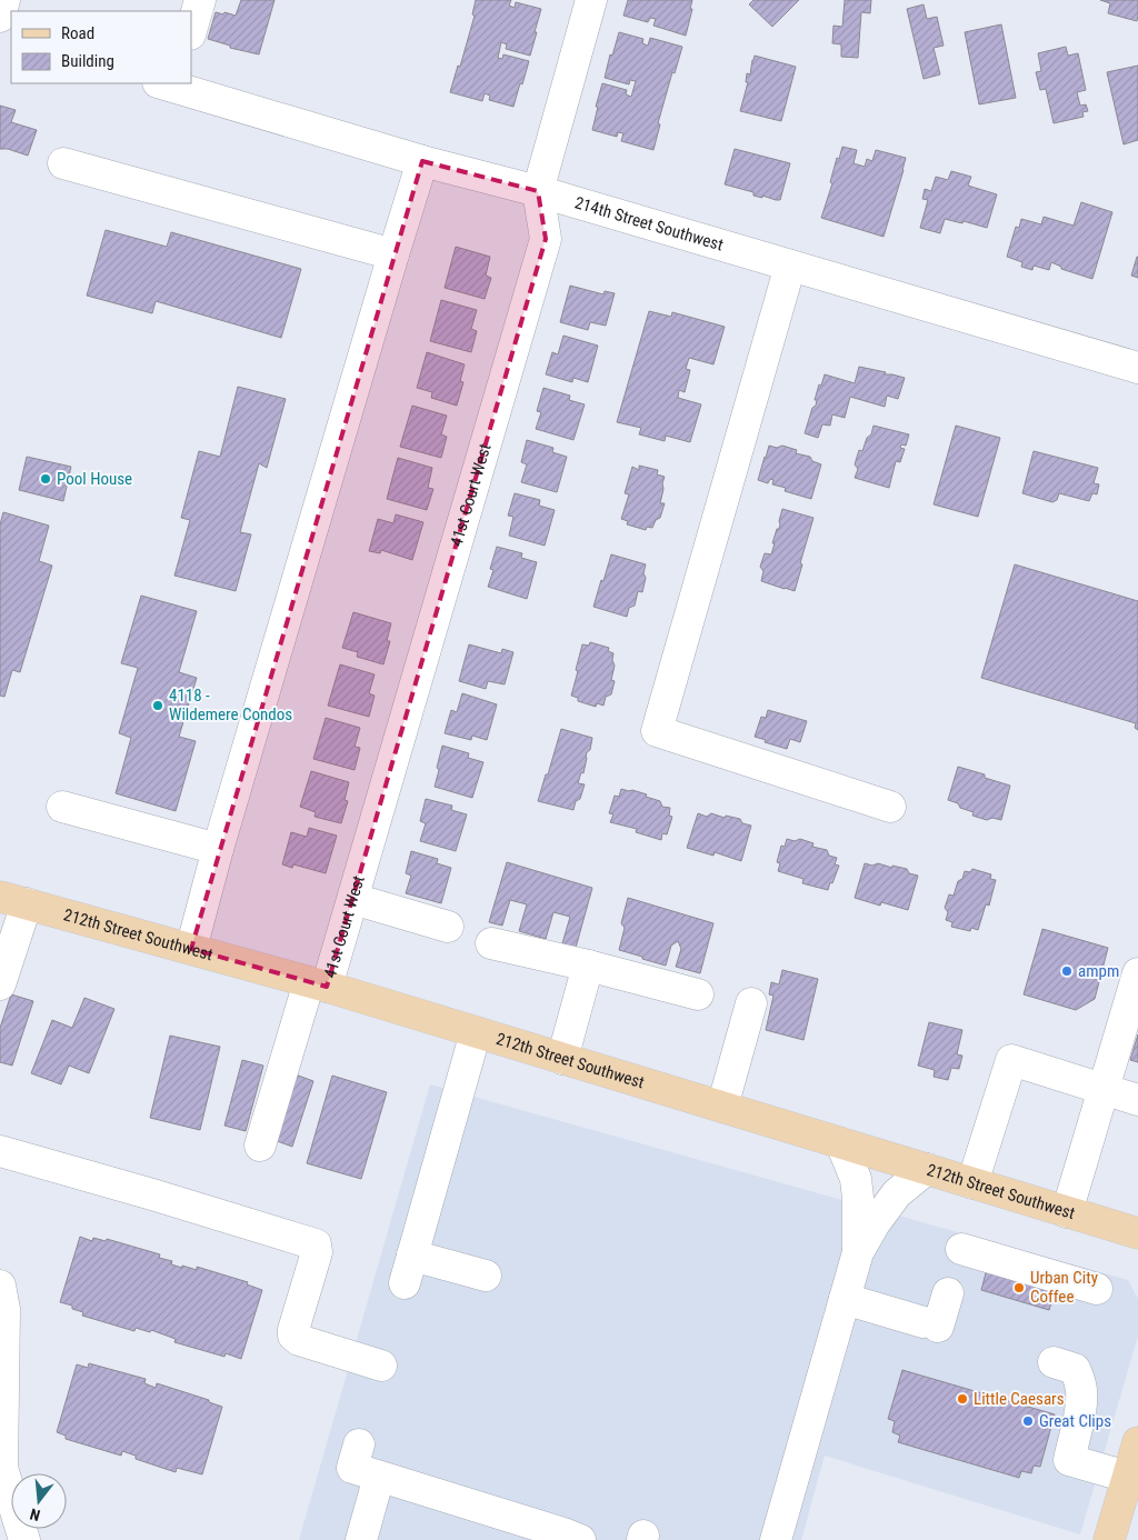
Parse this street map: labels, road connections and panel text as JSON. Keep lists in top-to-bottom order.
{
  "streets": {
    "main road": ["212th Street Southwest"],
    "street": ["214th Street Southwest", "41st Court West"]
  },
  "crossings": [
    ["214th Street Southwest", "41st Court West"],
    ["41st Court West", "212th Street Southwest"]
  ],
  "places": [
    "Pool House",
    "4118 - Wildemere Condos",
    "ampm",
    "Urban City Coffee",
    "Little Caesars",
    "Great Clips"
  ],
  "legend": ["Road", "Building"],
  "north": "bottom"
}
